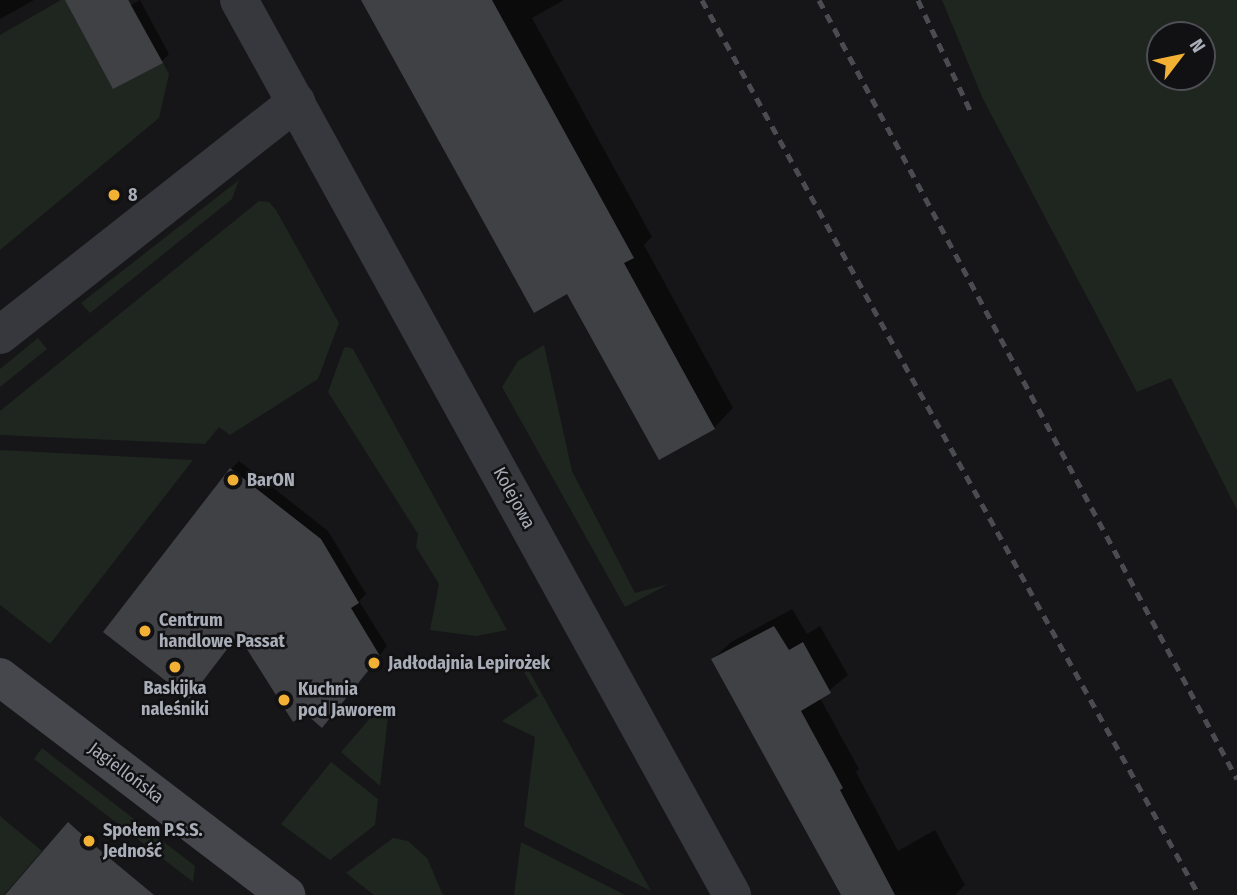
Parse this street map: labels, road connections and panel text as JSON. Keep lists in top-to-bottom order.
{
  "streets": {
    "street": ["Kolejowa", "Jagiellońska"]
  },
  "places": [
    "8",
    "BarON",
    "Centrum handlowe Passat",
    "Jadłodajnia Lepirożek",
    "Baskijka naleśniki",
    "Kuchnia pod Jaworem",
    "Społem P.S.S. Jedność"
  ],
  "north": "top right"
}
